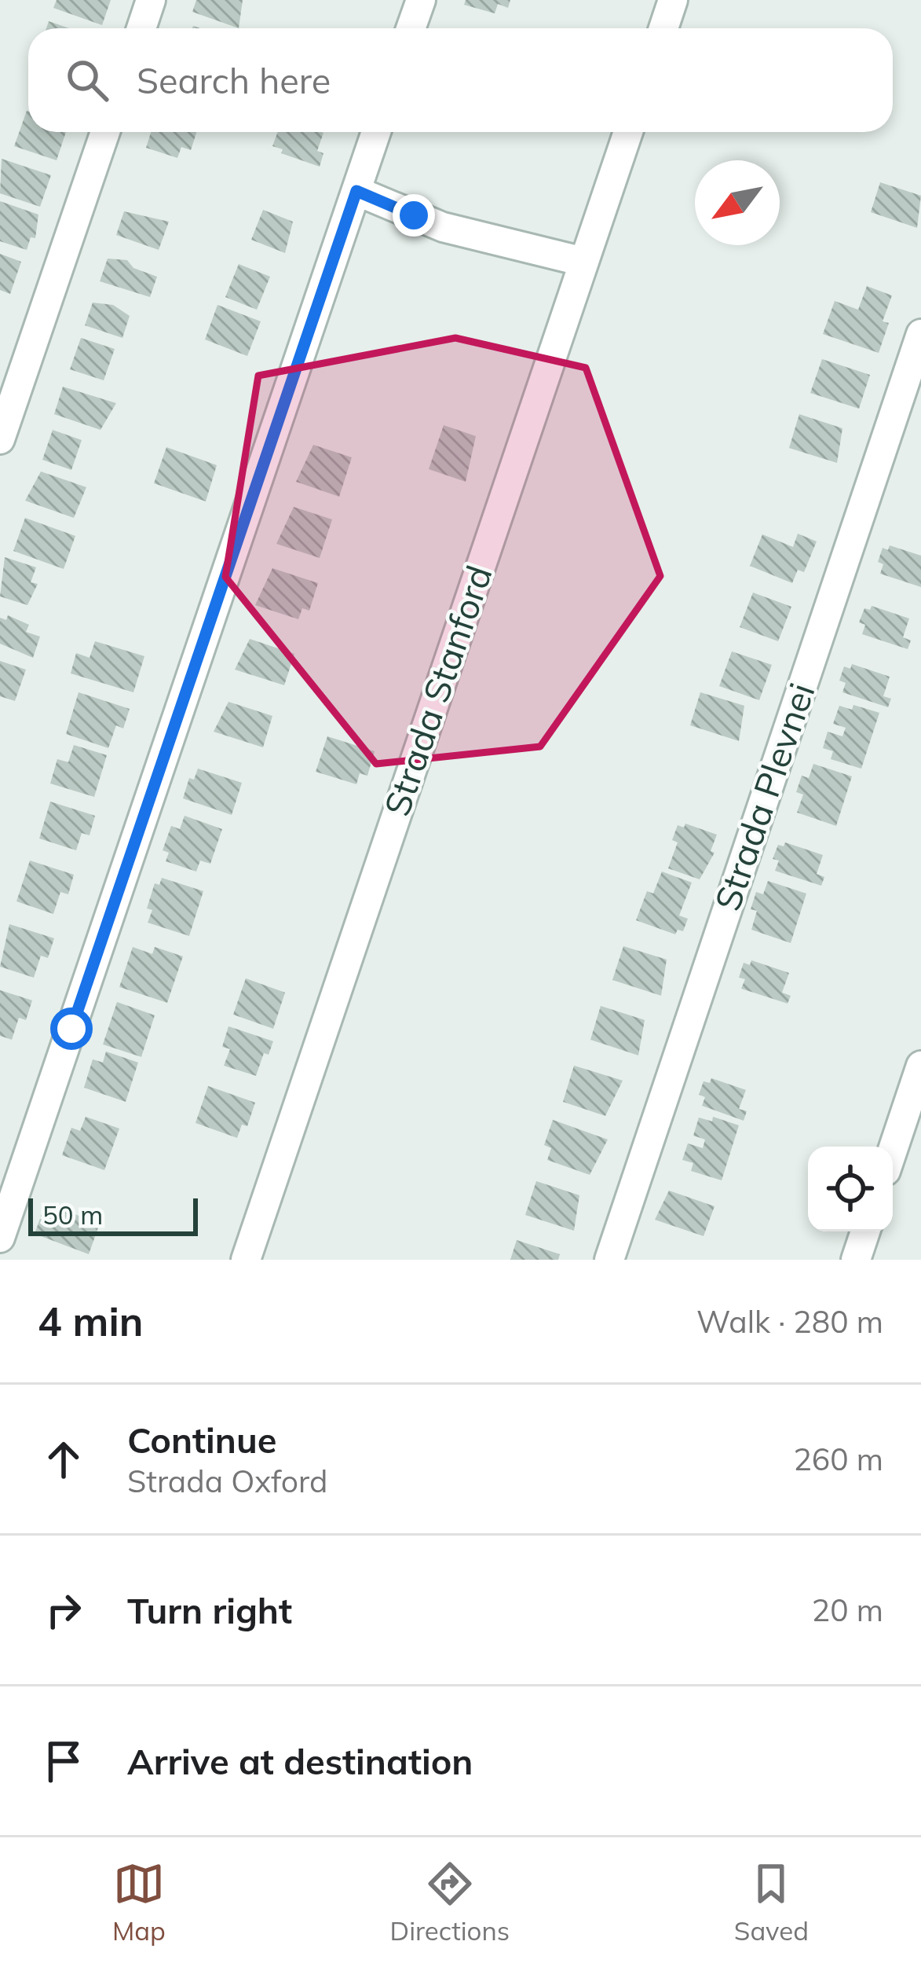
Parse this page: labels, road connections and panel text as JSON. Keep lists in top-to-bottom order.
{
  "streets": {
    "street": ["Strada Stanford", "Strada Plevnei"]
  },
  "scale_bar": "50 m",
  "north": "bottom left",
  "page": {
    "search": "Search here",
    "scale": "50 m",
    "heading": ["4 min", "Walk · 280 m"],
    "list": [
      ["Continue", "Strada Oxford", "260 m"],
      ["Turn right", "20 m"],
      "Arrive at destination"
    ],
    "nav": ["Map", "Directions", "Saved"]
  }
}
